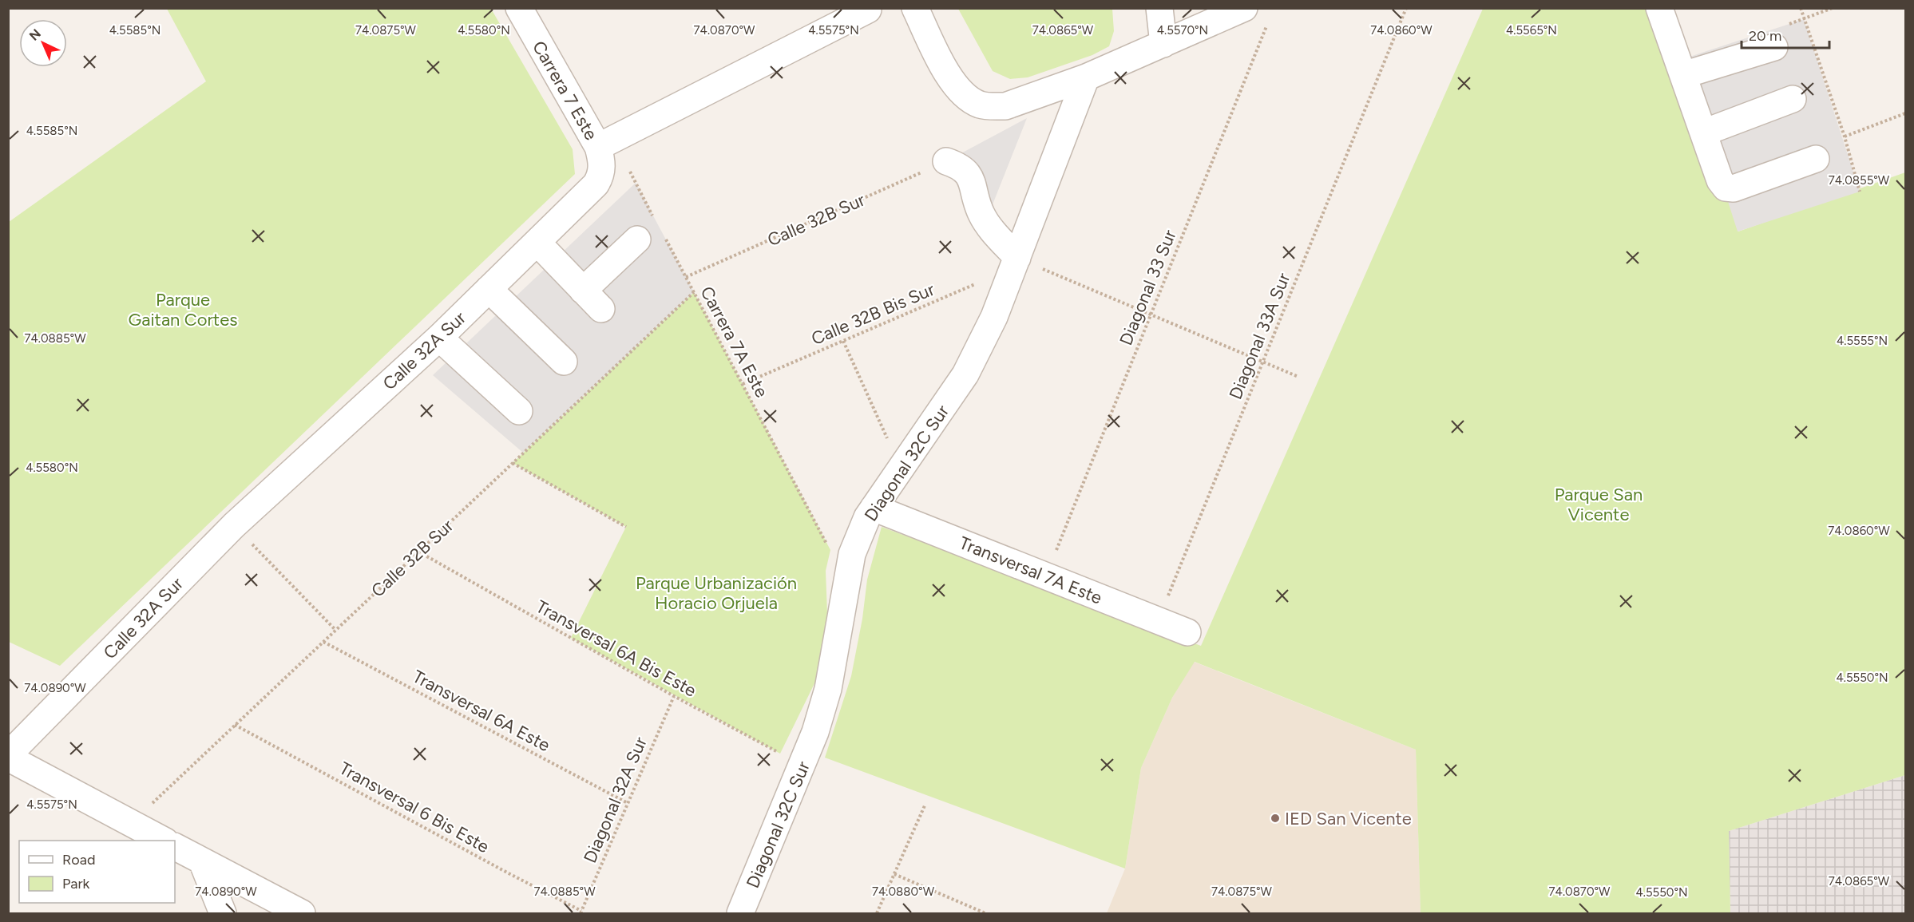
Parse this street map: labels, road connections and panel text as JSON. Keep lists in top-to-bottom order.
{
  "streets": {
    "street": [
      "Carrera 7 Este",
      "Calle 32A Sur",
      "Diagonal 32C Sur",
      "Transversal 7A Este"
    ],
    "path": [
      "Calle 32B Sur",
      "Diagonal 33 Sur",
      "Calle 32B Bis Sur",
      "Diagonal 33A Sur",
      "Carrera 7A Este",
      "Transversal 6A Bis Este",
      "Transversal 6A Este",
      "Diagonal 32A Sur",
      "Transversal 6 Bis Este"
    ]
  },
  "crossings": [
    ["Carrera 7 Este", "Calle 32A Sur"],
    ["Calle 32B Sur", "Carrera 7A Este"],
    ["Calle 32B Sur", "Transversal 6A Bis Este"],
    ["Calle 32B Sur", "Transversal 6A Este"],
    ["Calle 32B Sur", "Transversal 6 Bis Este"],
    ["Diagonal 33 Sur", "Transversal 7A Este"],
    ["Calle 32B Bis Sur", "Carrera 7A Este"],
    ["Calle 32B Bis Sur", "Diagonal 32C Sur"],
    ["Diagonal 33A Sur", "Transversal 7A Este"],
    ["Carrera 7A Este", "Diagonal 32C Sur"],
    ["Diagonal 32C Sur", "Transversal 7A Este"],
    ["Diagonal 32C Sur", "Transversal 6A Bis Este"],
    ["Transversal 6A Bis Este", "Diagonal 32A Sur"],
    ["Transversal 6A Este", "Diagonal 32A Sur"],
    ["Diagonal 32A Sur", "Transversal 6 Bis Este"]
  ],
  "parks": ["Parque Gaitan Cortes", "Parque San Vicente", "Parque Urbanización Horacio Orjuela"],
  "places": ["IED San Vicente"],
  "legend": ["Road", "Park"],
  "scale_bar": "20 m",
  "north": "top left",
  "coordinates": [
    "4.5585°N",
    "4.5580°N",
    "4.5575°N",
    "4.5570°N",
    "4.5565°N",
    "74.0875°W",
    "74.0870°W",
    "74.0865°W",
    "74.0860°W",
    "74.0855°W",
    "74.0885°W",
    "4.5555°N",
    "4.5550°N",
    "74.0890°W",
    "74.0880°W"
  ]
}
